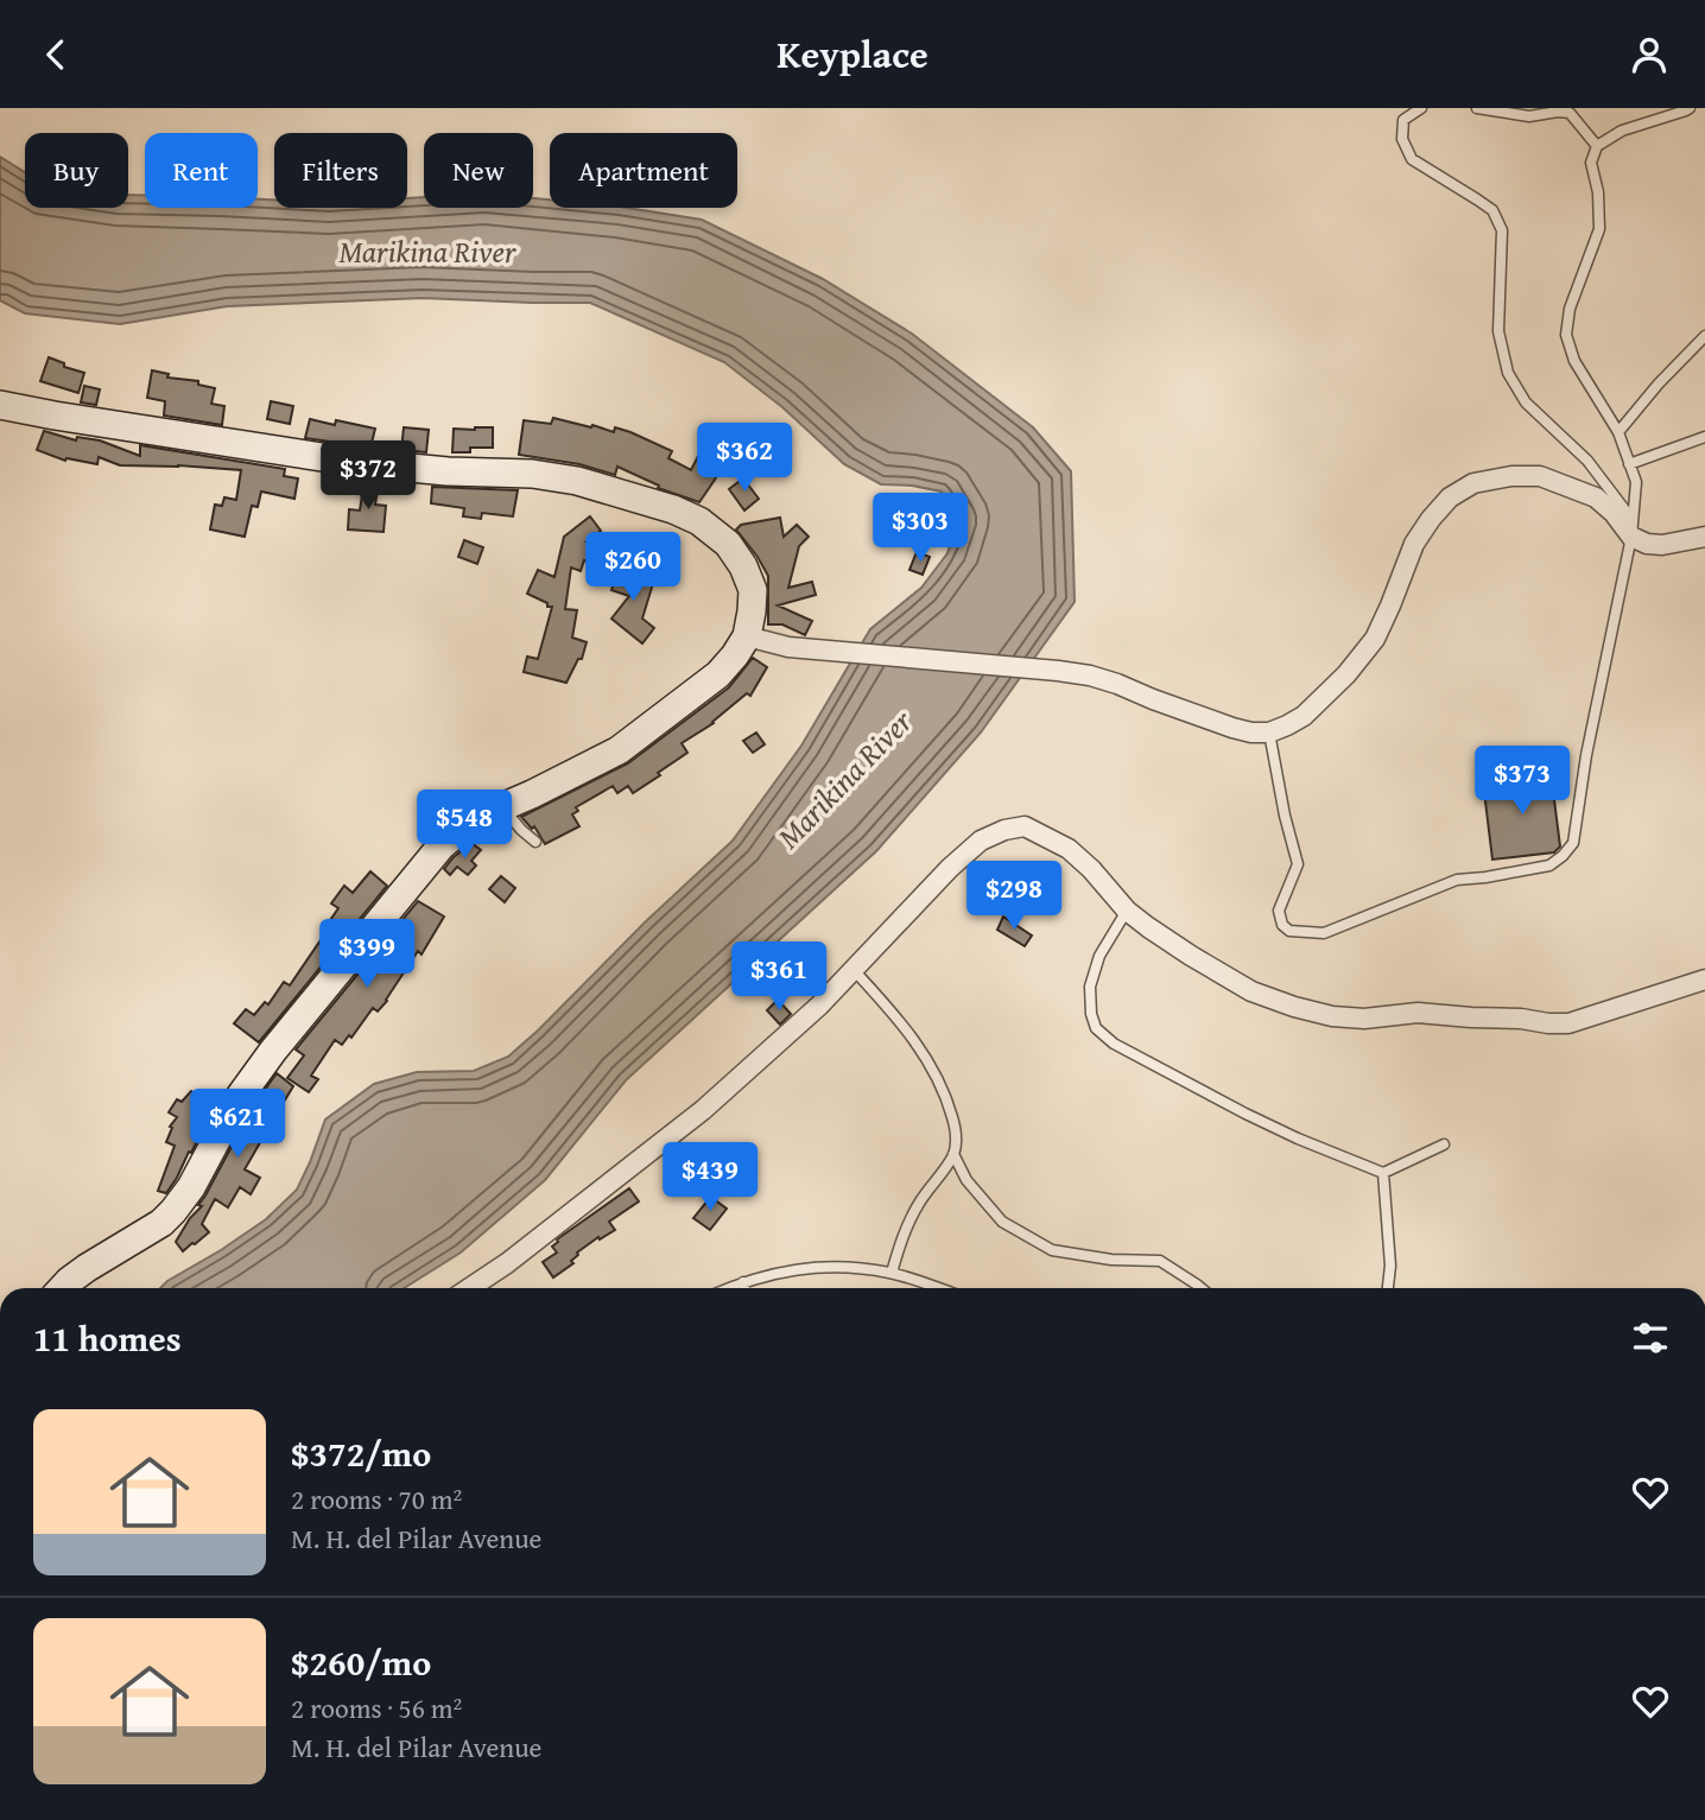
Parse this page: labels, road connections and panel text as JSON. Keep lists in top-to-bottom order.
{
  "water": ["Marikina River"],
  "page": {
    "header": "Keyplace",
    "chip": [
      "Buy",
      "Rent",
      "Filters",
      "New",
      "Apartment"
    ],
    "price": [
      "$362",
      "$372",
      "$303",
      "$260",
      "$373",
      "$548",
      "$298",
      "$399",
      "$361",
      "$621",
      "$439"
    ],
    "heading": "11 homes",
    "list": [
      {
        "name": "$372/mo",
        "note": "2 rooms · 70 m² · M. H. del Pilar Avenue"
      },
      {
        "name": "$260/mo",
        "note": "2 rooms · 56 m² · M. H. del Pilar Avenue"
      }
    ]
  }
}
